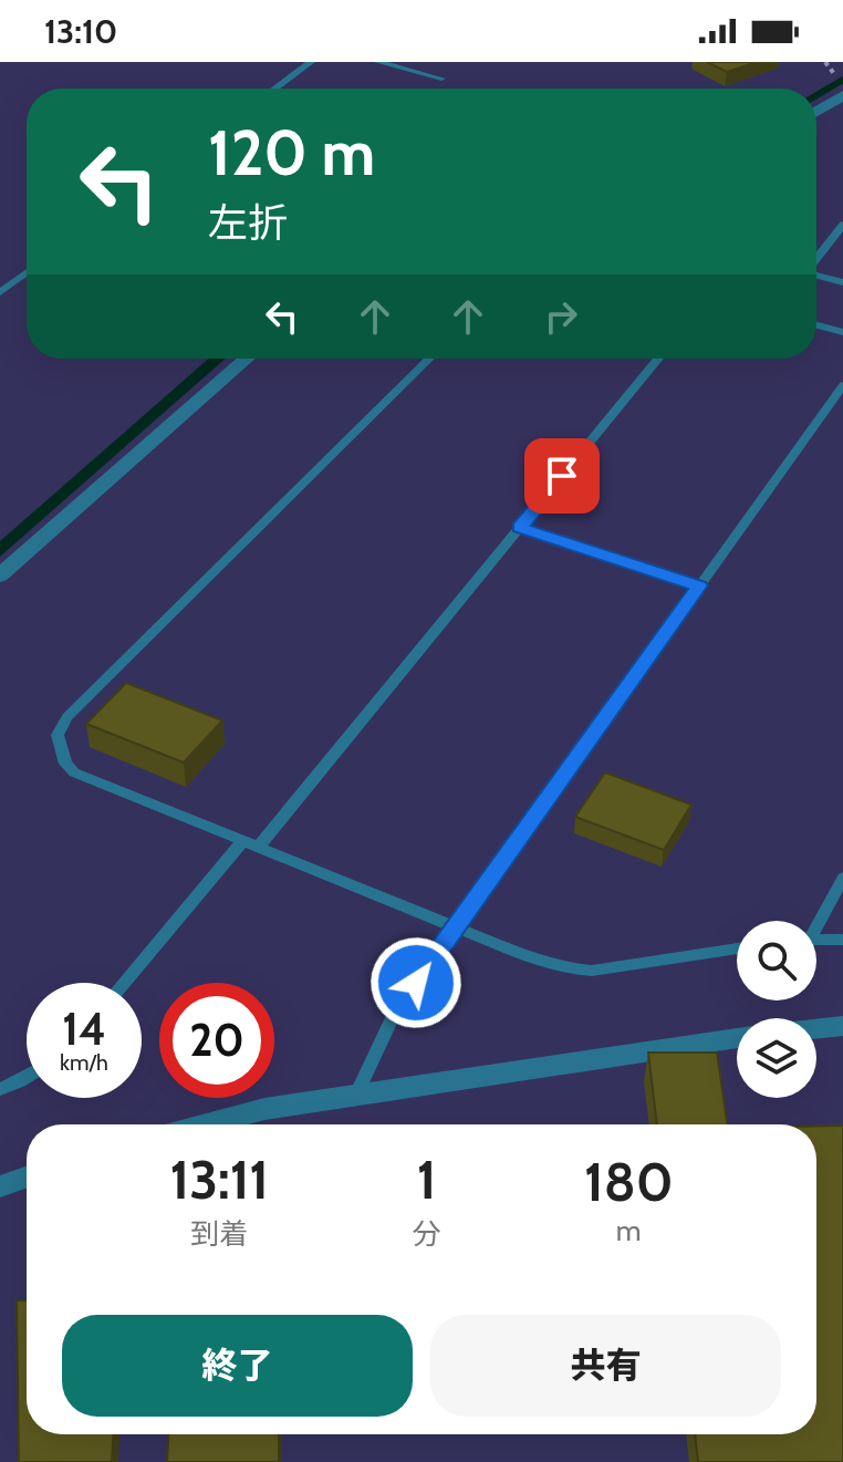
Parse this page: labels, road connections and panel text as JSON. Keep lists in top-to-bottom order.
{
  "page": {
    "status": "13:10",
    "turn": ["120 m", "左折"],
    "speed": "14 km/h",
    "limit": "20",
    "eta": [
      "13:11",
      "到着",
      "1",
      "分",
      "180",
      "m"
    ],
    "buttons": ["終了", "共有"]
  }
}
